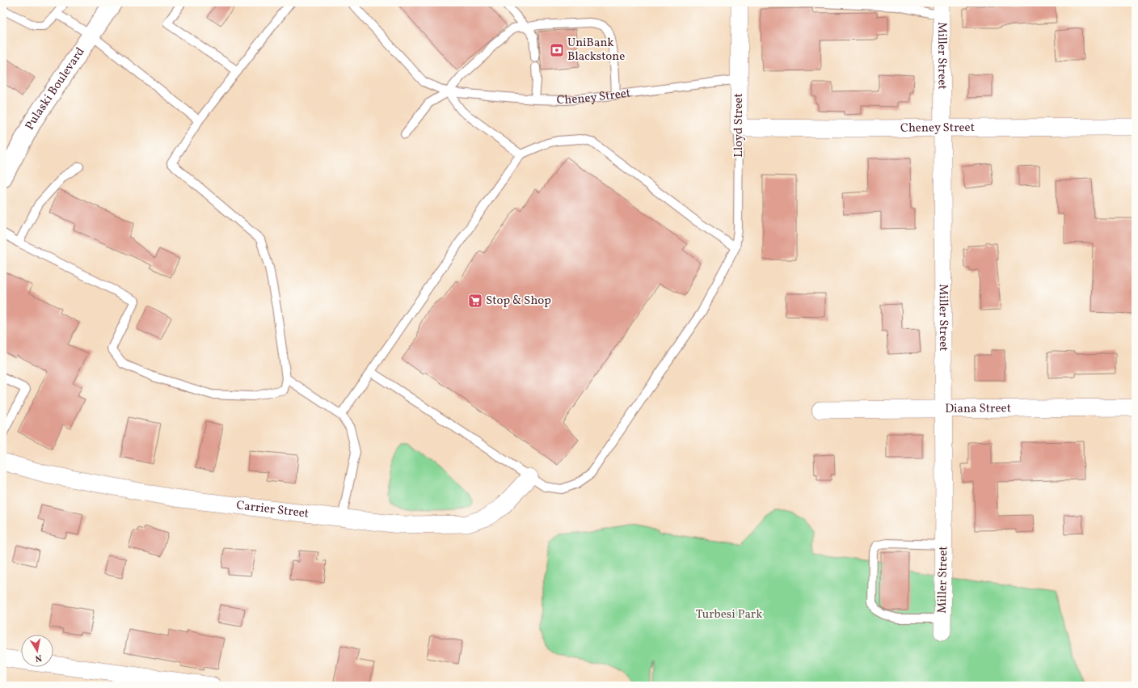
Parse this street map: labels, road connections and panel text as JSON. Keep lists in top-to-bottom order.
{
  "streets": {
    "main road": ["Pulaski Boulevard"],
    "street": [
      "Miller Street",
      "Cheney Street",
      "Lloyd Street",
      "Diana Street",
      "Carrier Street"
    ]
  },
  "crossings": [
    ["Miller Street", "Cheney Street"],
    ["Miller Street", "Diana Street"],
    ["Cheney Street", "Lloyd Street"],
    ["Lloyd Street", "Carrier Street"]
  ],
  "parks": ["Turbesi Park"],
  "places": {
    "bank": ["UniBank Blackstone"],
    "supermarket": ["Stop & Shop"]
  },
  "north": "bottom"
}
